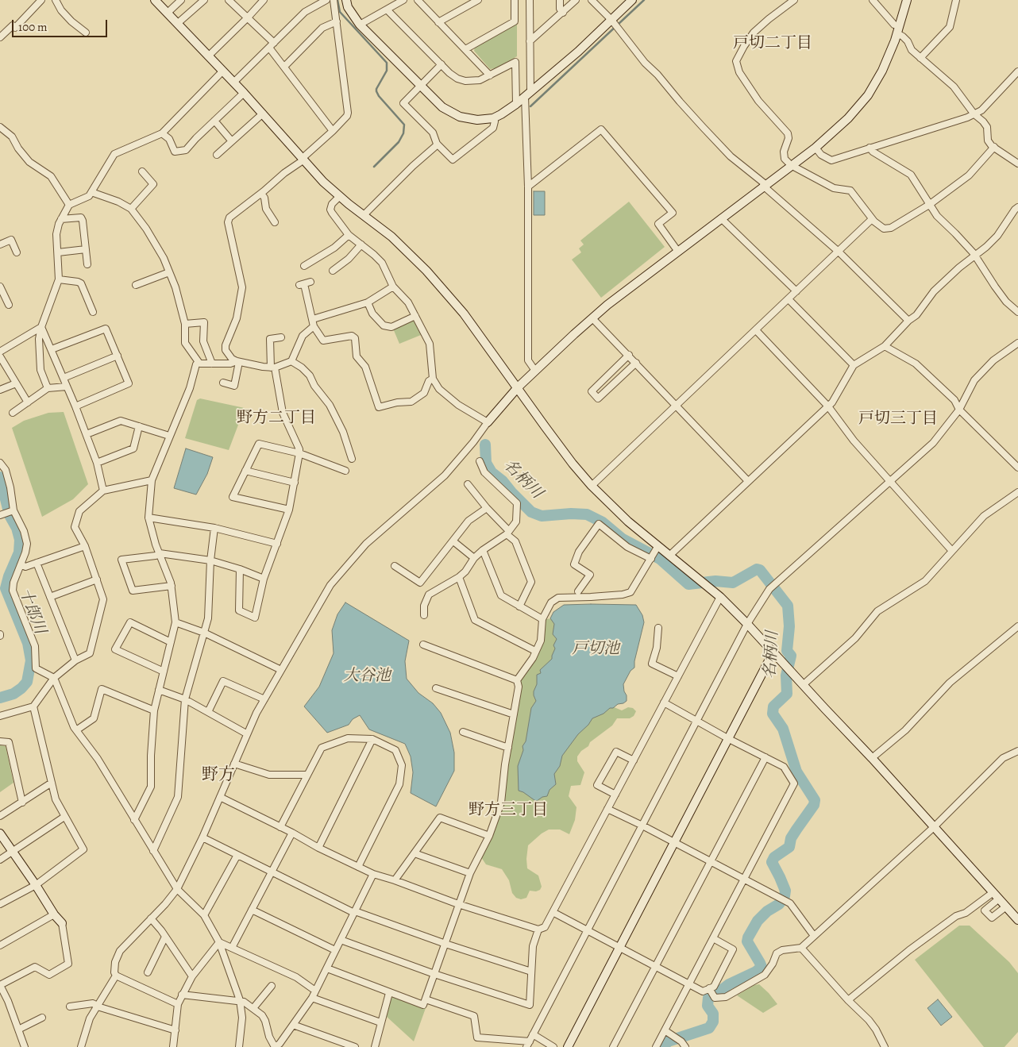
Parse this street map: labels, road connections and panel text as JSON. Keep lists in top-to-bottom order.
{
  "districts": [
    "戸切二丁目",
    "野方二丁目",
    "戸切三丁目",
    "野方",
    "野方三丁目"
  ],
  "water": [
    "名柄川",
    "十郎川",
    "戸切池",
    "大谷池"
  ],
  "scale_bar": "100 m"
}
